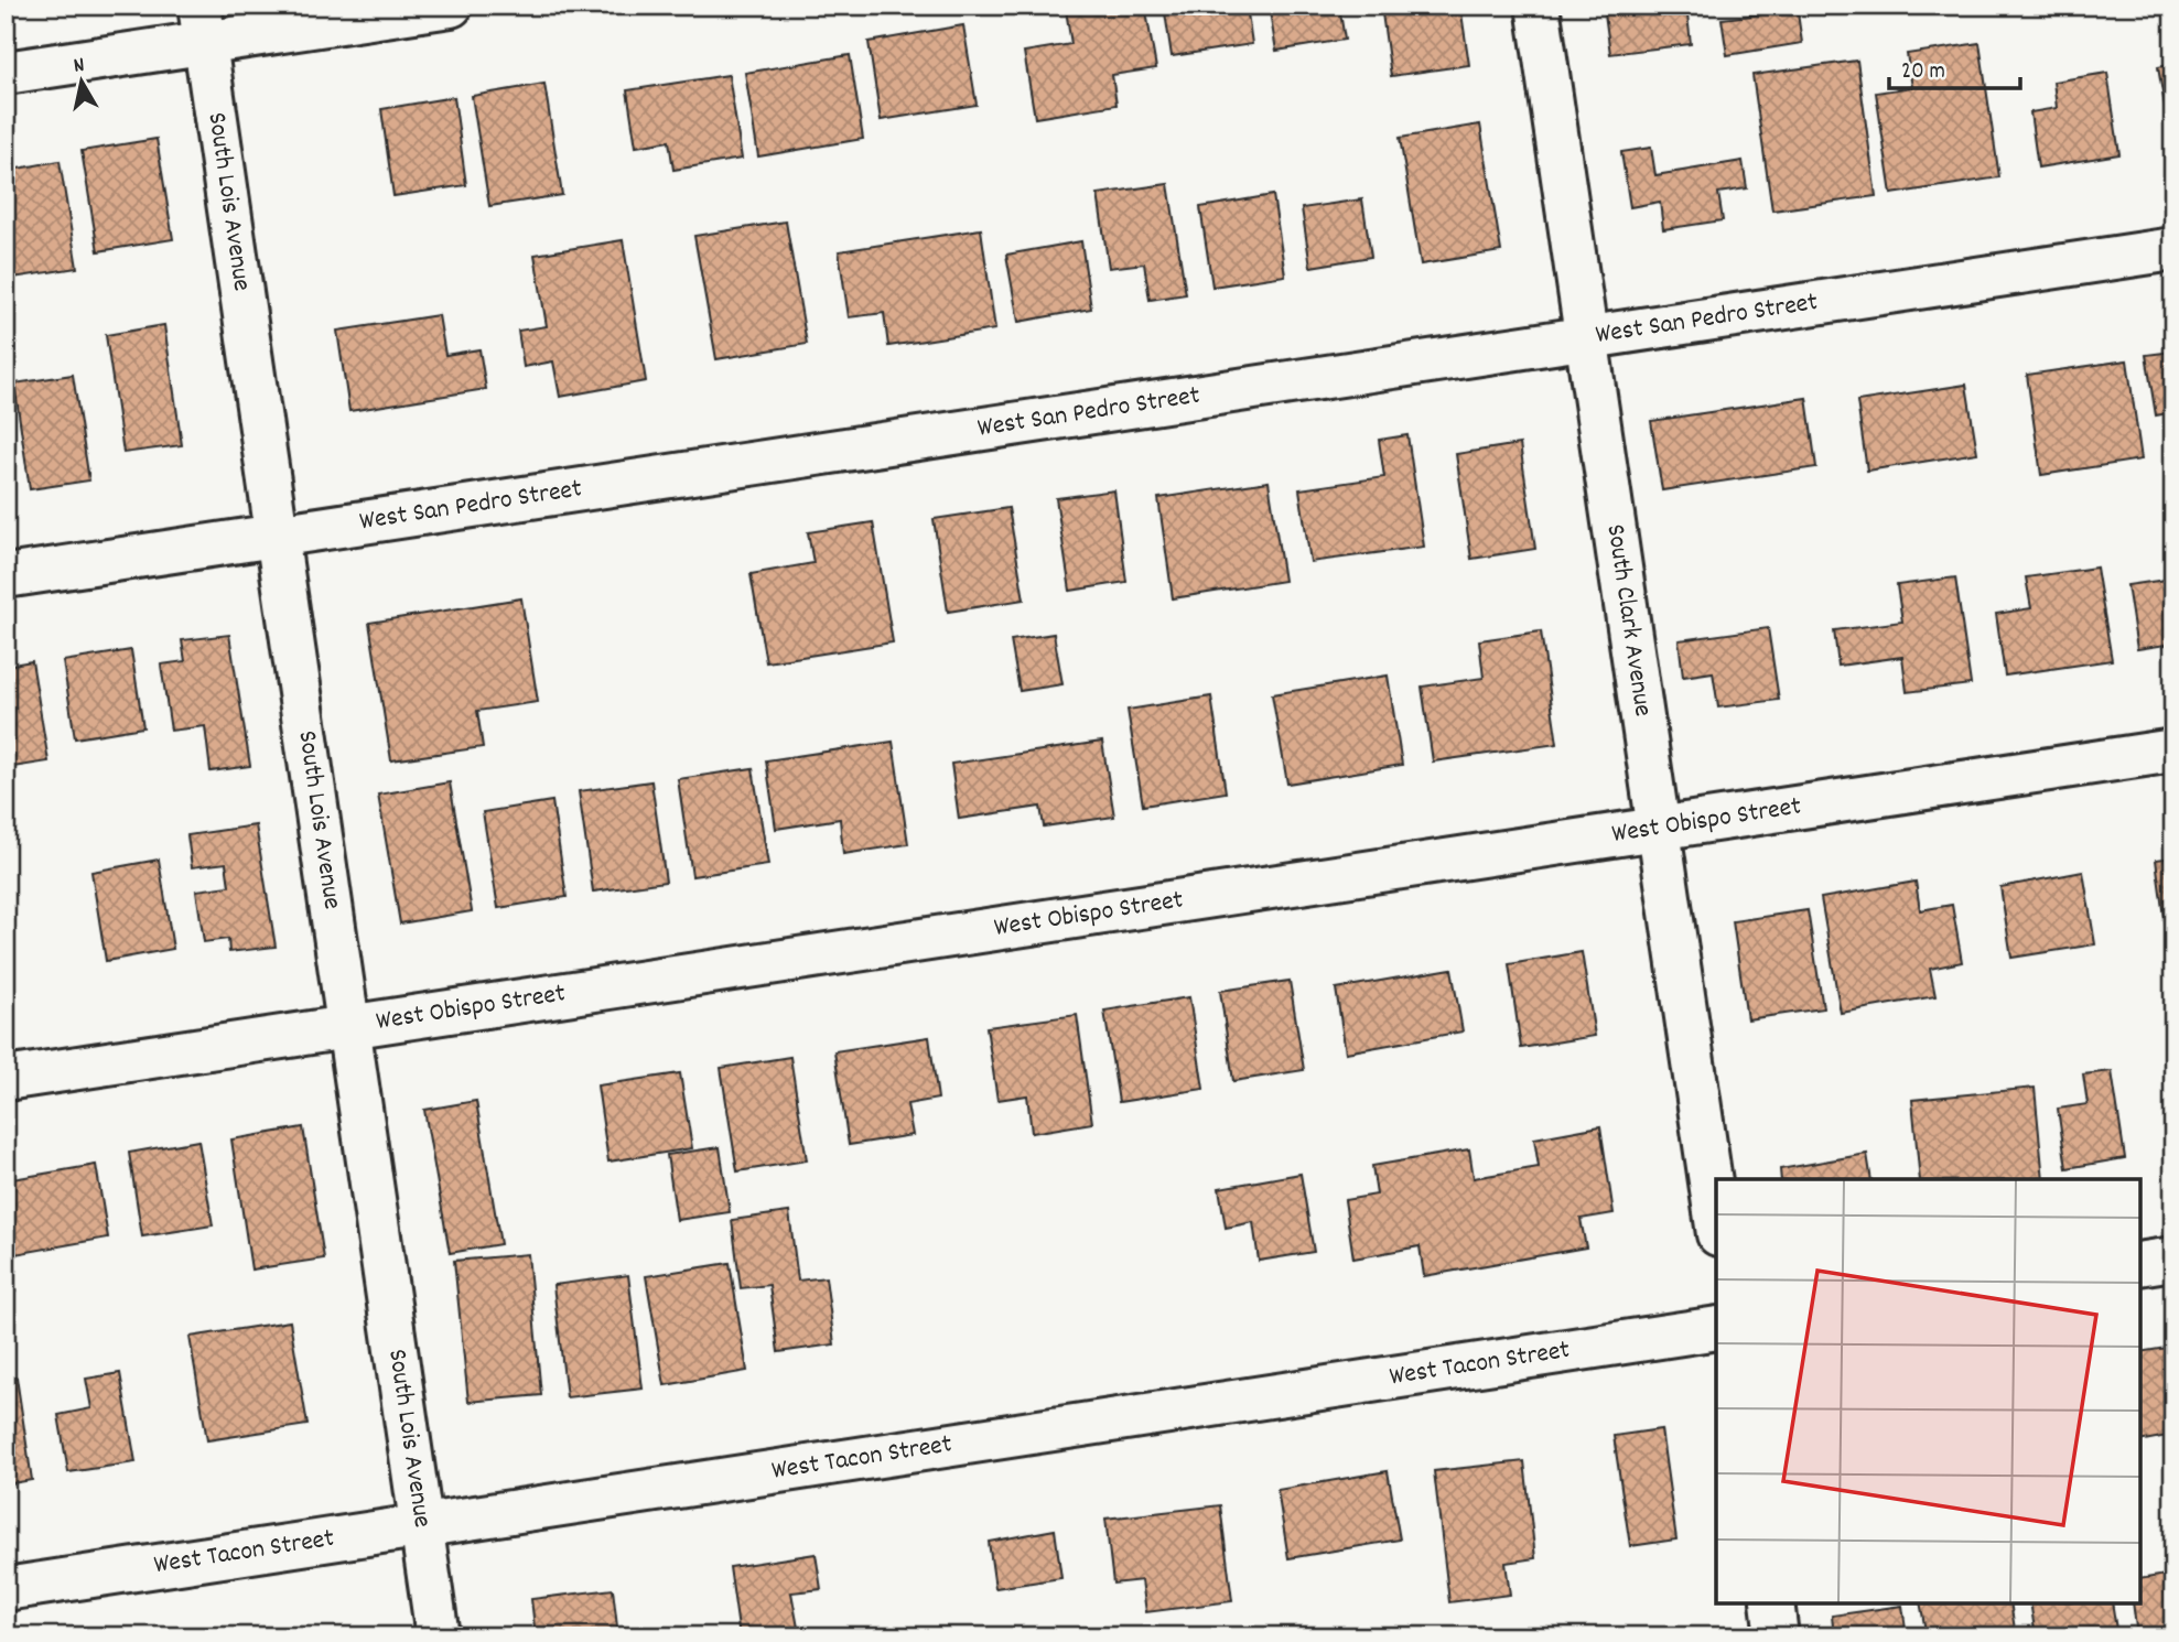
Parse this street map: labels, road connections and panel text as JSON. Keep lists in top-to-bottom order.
{
  "streets": {
    "street": [
      "South Lois Avenue",
      "West San Pedro Street",
      "South Clark Avenue",
      "West Obispo Street",
      "West Tacon Street"
    ]
  },
  "crossings": [
    ["South Lois Avenue", "West San Pedro Street"],
    ["South Lois Avenue", "West Obispo Street"],
    ["South Lois Avenue", "West Tacon Street"],
    ["West San Pedro Street", "South Clark Avenue"],
    ["South Clark Avenue", "West Obispo Street"]
  ],
  "scale_bar": "20 m",
  "north": "top"
}
